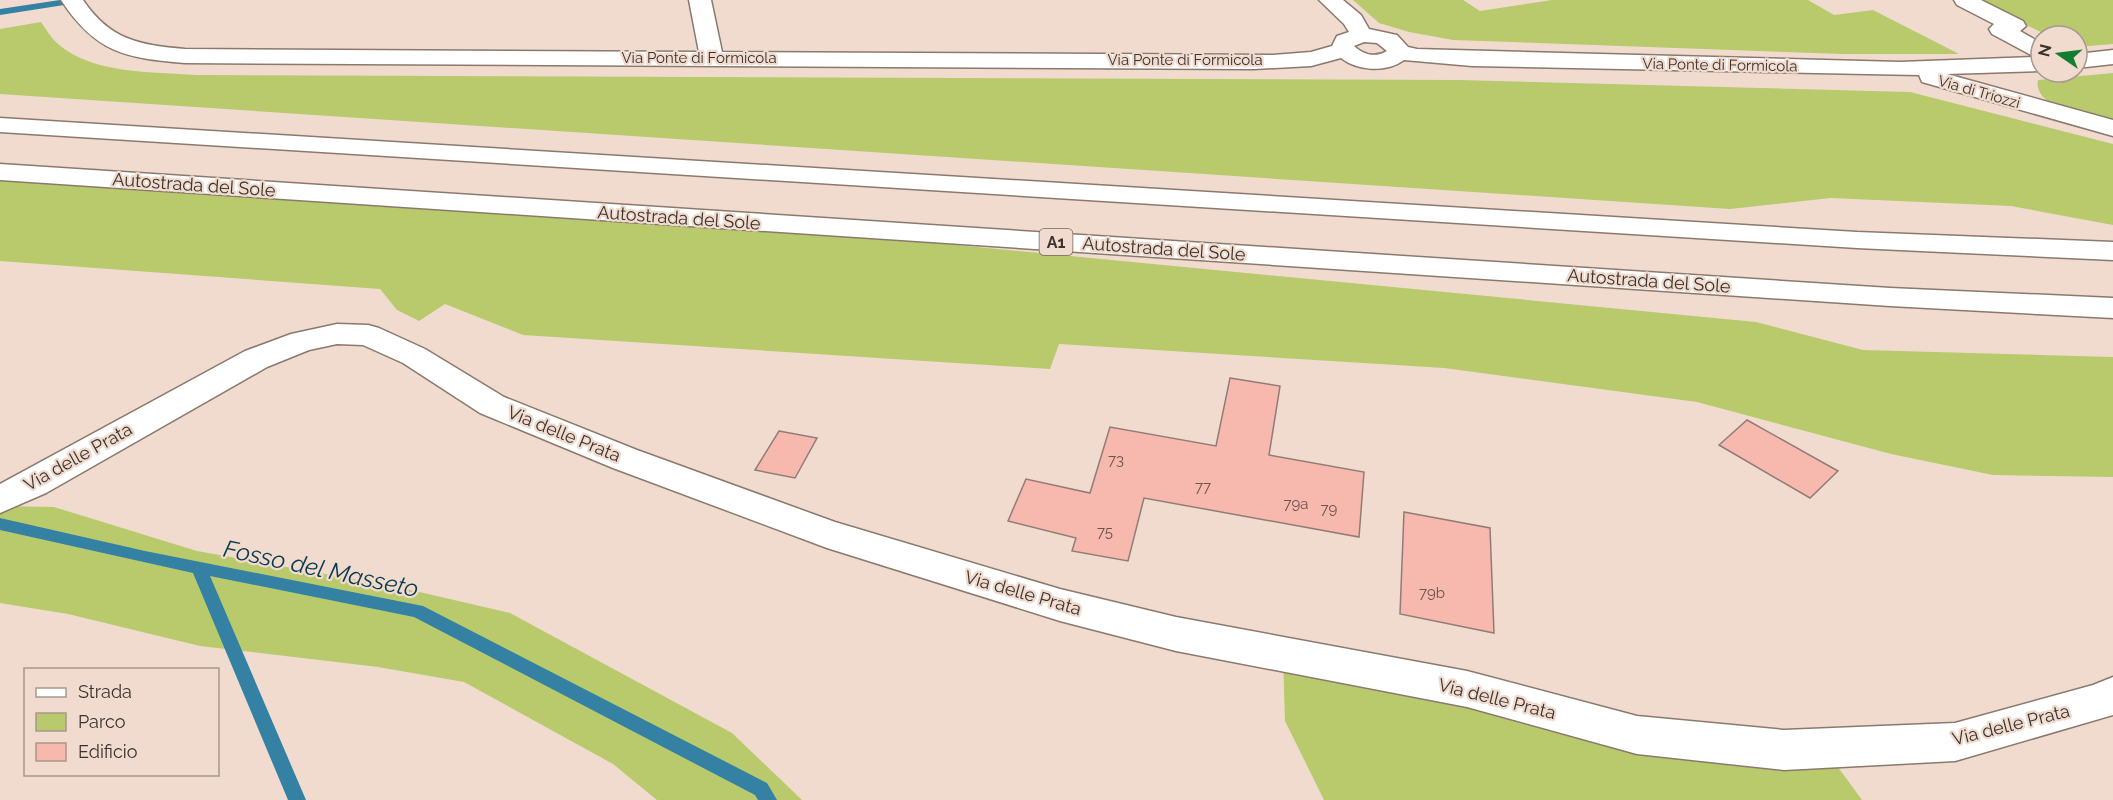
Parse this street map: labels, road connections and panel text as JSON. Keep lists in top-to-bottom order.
{
  "streets": {
    "main road": [
      "Via Ponte di Formicola",
      "Via di Triozzi",
      "Autostrada del Sole",
      "A1",
      "Via delle Prata"
    ]
  },
  "crossings": [
    ["Via Ponte di Formicola", "Via di Triozzi"]
  ],
  "water": ["Fosso del Masseto"],
  "house_numbers": [
    "73",
    "77",
    "79a",
    "79",
    "75",
    "79b"
  ],
  "legend": ["Strada", "Parco", "Edificio"],
  "north": "left"
}
